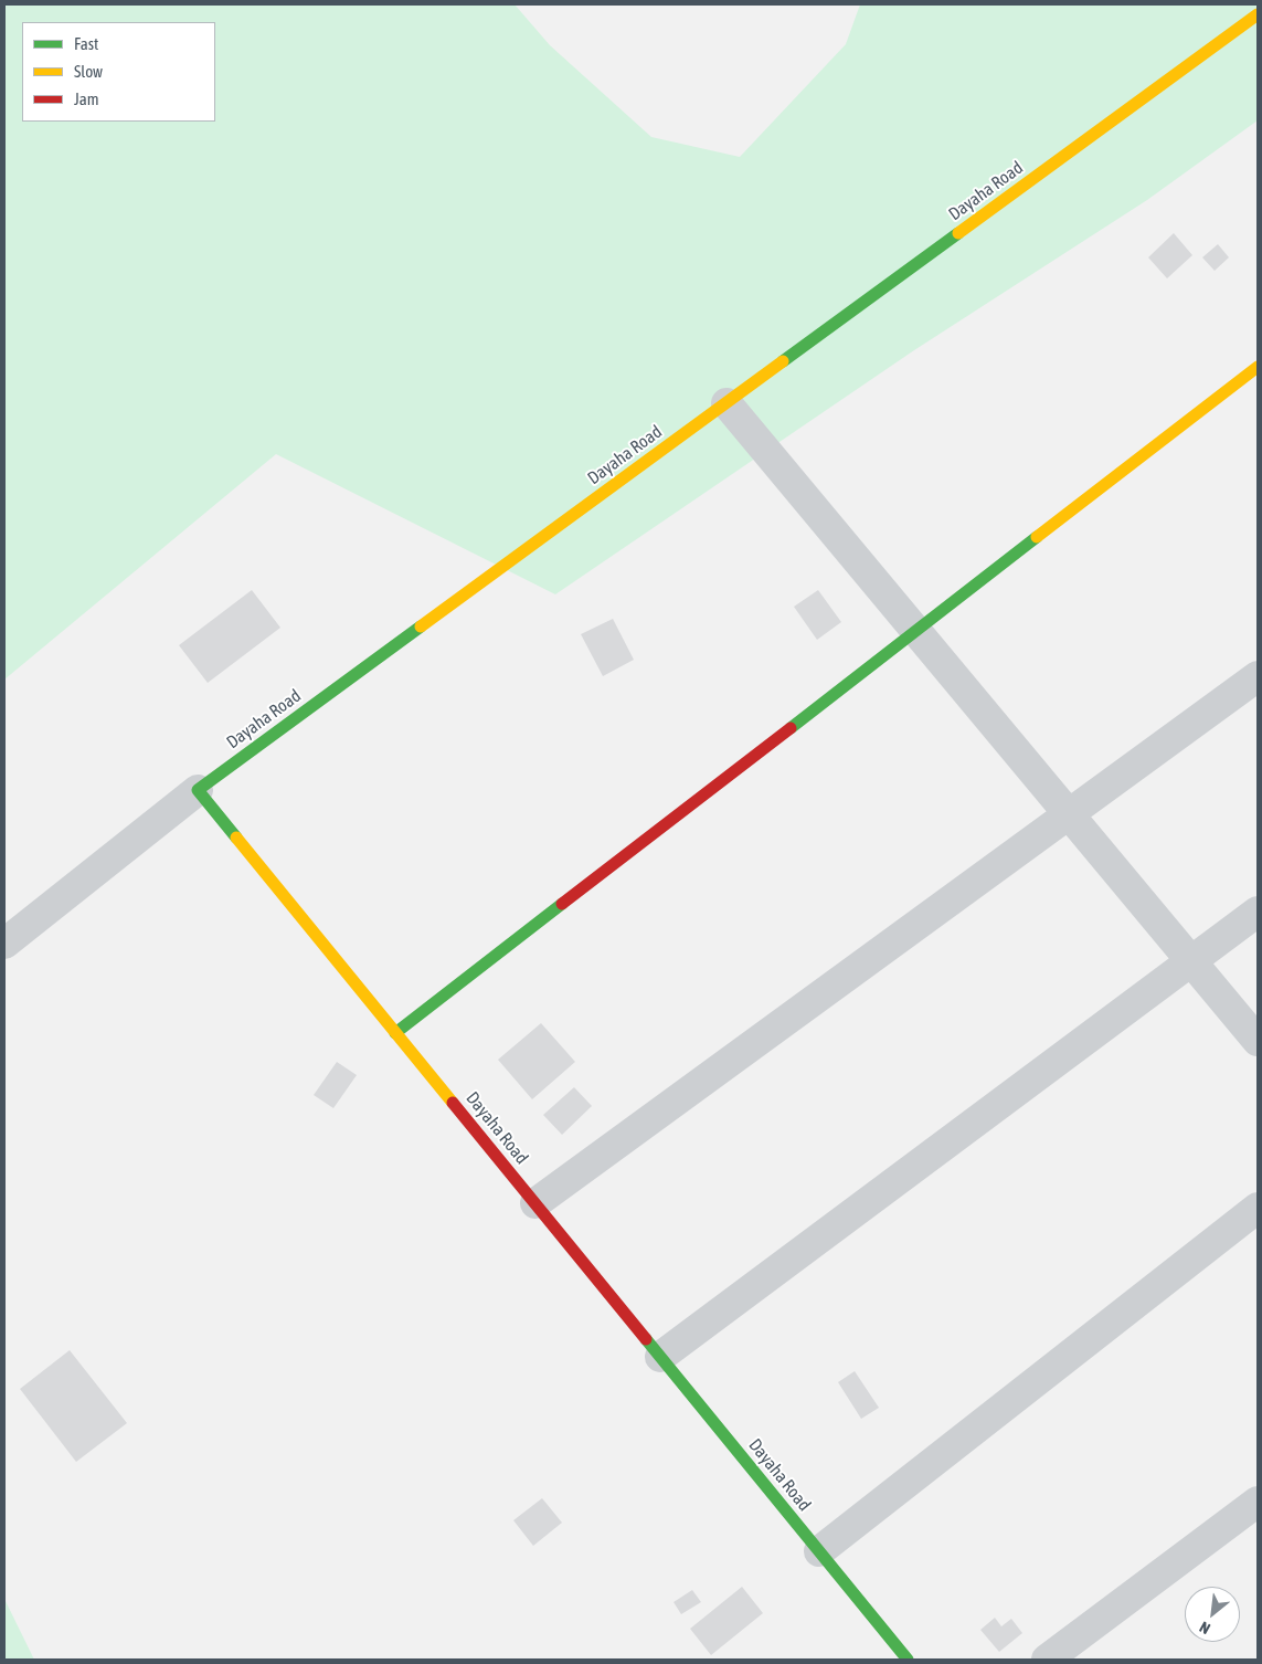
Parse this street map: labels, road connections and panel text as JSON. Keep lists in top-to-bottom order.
{
  "streets": {
    "street": ["Dayaha Road"]
  },
  "legend": ["Fast", "Slow", "Jam"],
  "north": "bottom left"
}
